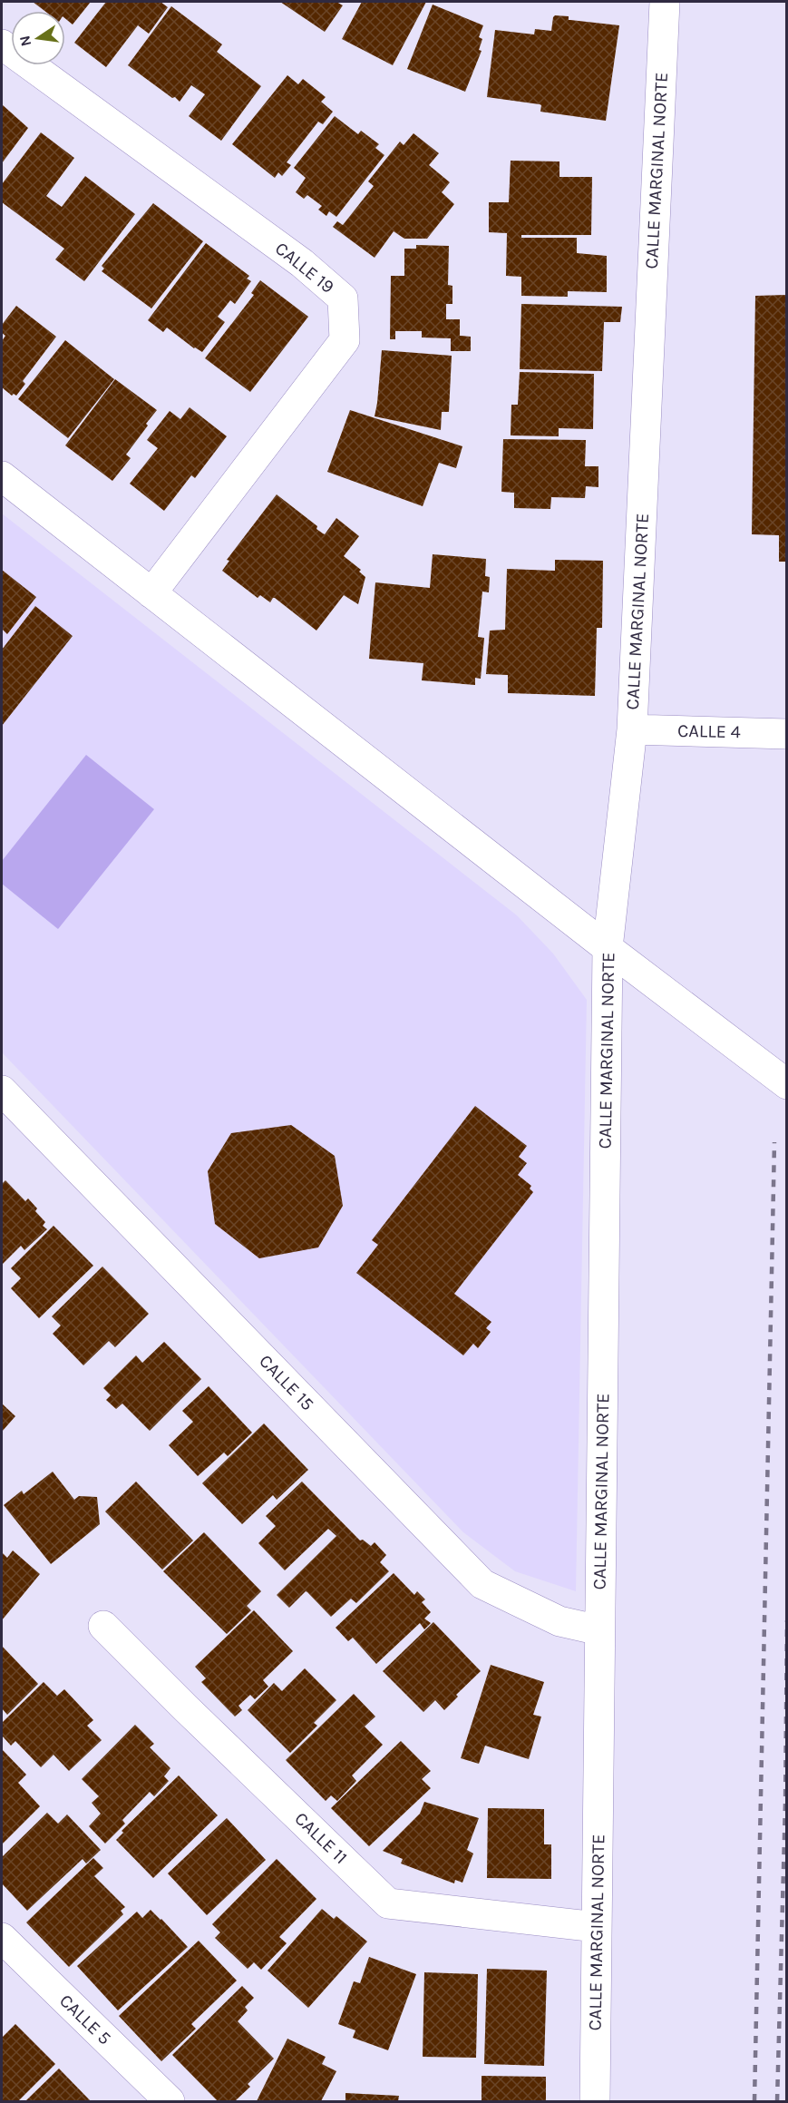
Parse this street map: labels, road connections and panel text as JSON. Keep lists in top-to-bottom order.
{
  "streets": {
    "street": [
      "CALLE MARGINAL NORTE",
      "CALLE 19",
      "CALLE 4",
      "CALLE 15",
      "CALLE 11",
      "CALLE 5"
    ]
  },
  "crossings": [
    ["CALLE MARGINAL NORTE", "CALLE 4"],
    ["CALLE MARGINAL NORTE", "CALLE 15"],
    ["CALLE MARGINAL NORTE", "CALLE 11"]
  ],
  "north": "left"
}
